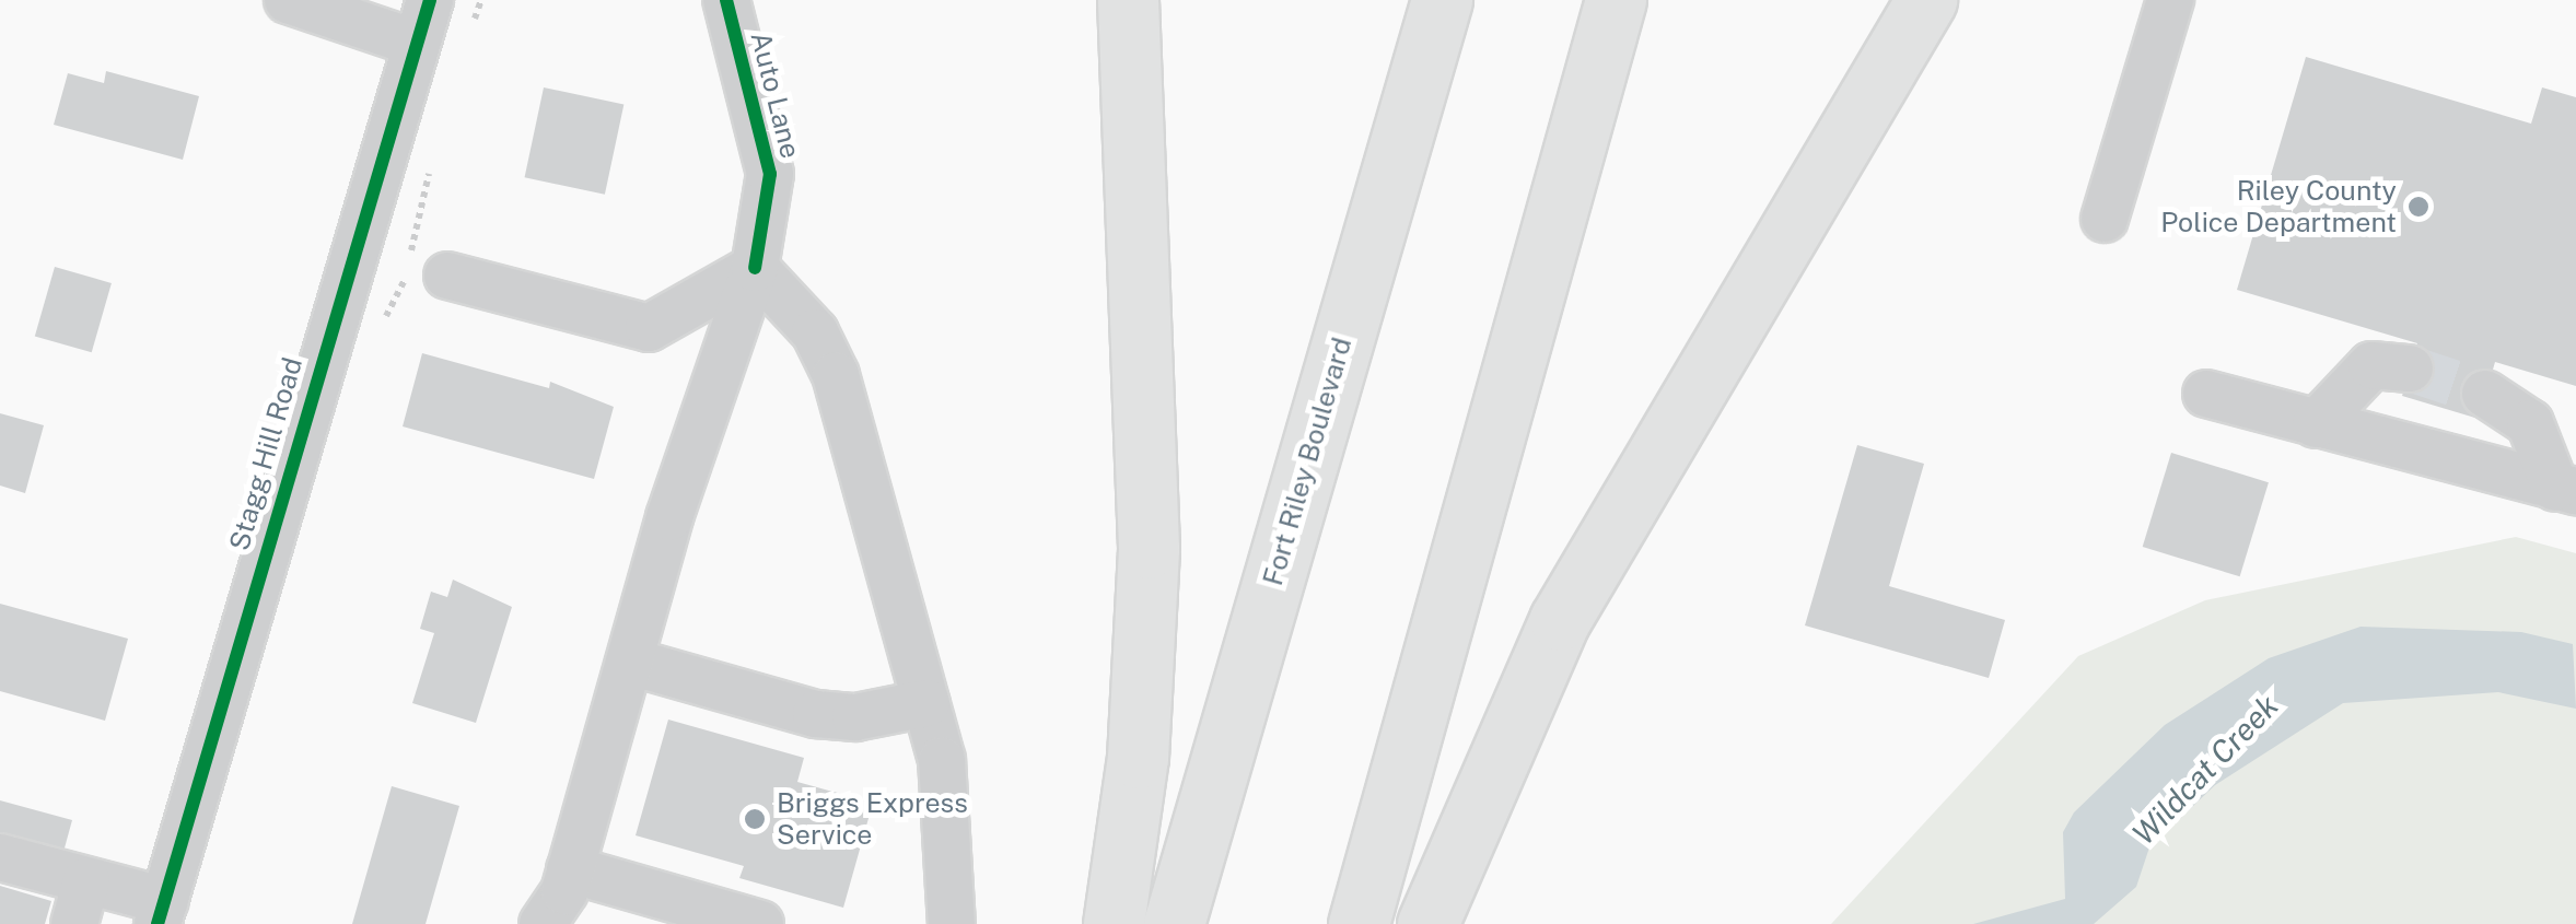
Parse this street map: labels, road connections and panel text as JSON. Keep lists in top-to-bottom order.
{
  "streets": {
    "highway": ["Fort Riley Boulevard"],
    "street": ["Auto Lane", "Stagg Hill Road"]
  },
  "water": ["Wildcat Creek"],
  "places": ["Riley County Police Department", "Briggs Express Service"]
}
